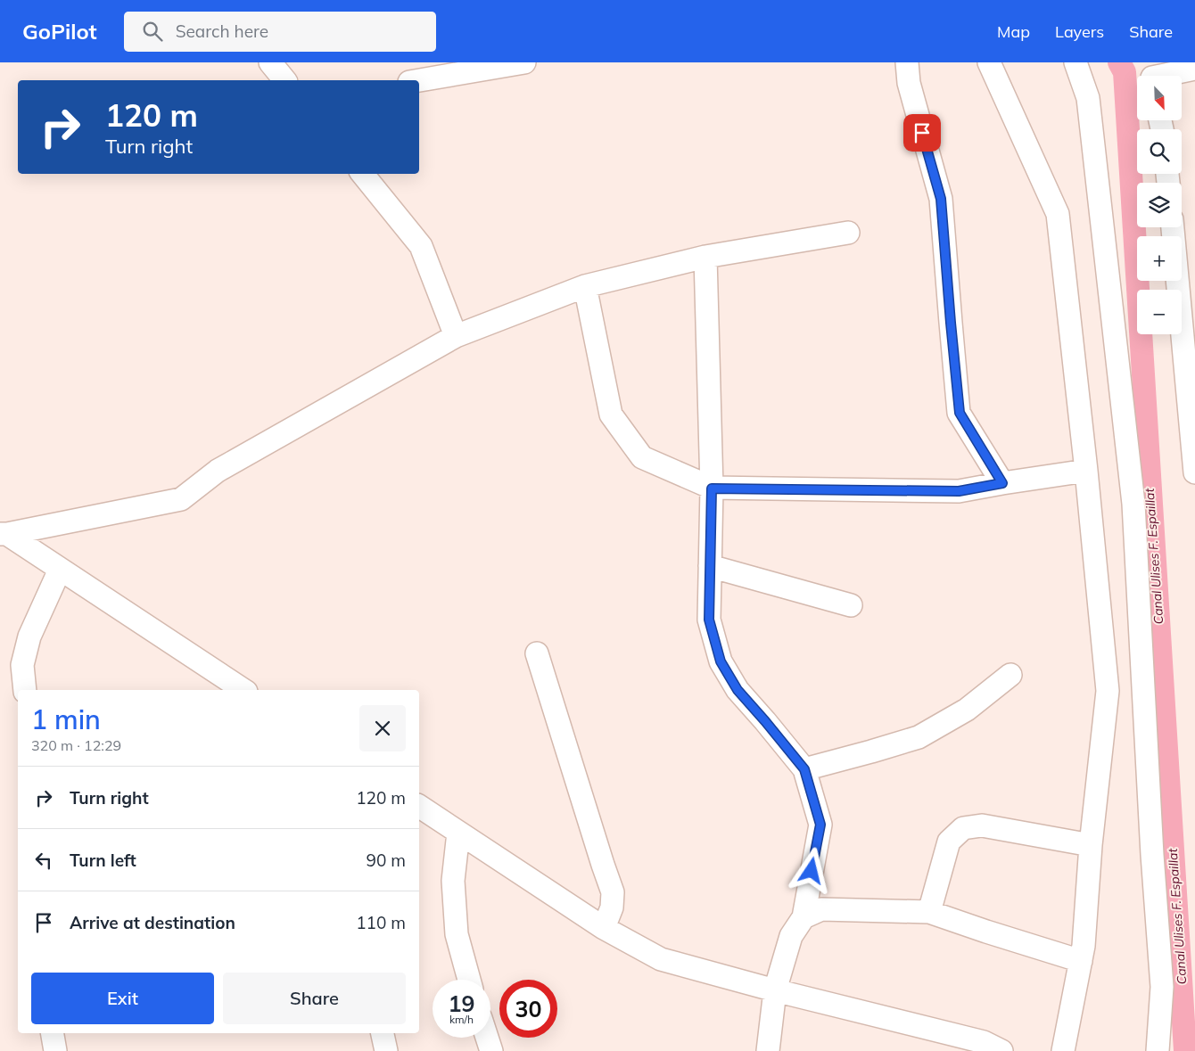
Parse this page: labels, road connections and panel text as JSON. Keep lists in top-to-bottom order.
{
  "water": ["Canal Ulises F. Espaillat"],
  "north": "bottom right",
  "page": {
    "header": "GoPilot",
    "search": "Search here",
    "nav": ["Map", "Layers", "Share"],
    "map_buttons": ["+", "−"],
    "turn": ["120 m", "Turn right"],
    "heading": ["1 min", "320 m · 12:29"],
    "list": [
      {
        "name": "Turn right",
        "value": "120 m"
      },
      {
        "name": "Turn left",
        "value": "90 m"
      },
      {
        "name": "Arrive at destination",
        "value": "110 m"
      }
    ],
    "buttons": ["Exit", "Share"],
    "speed": "19 km/h",
    "limit": "30"
  }
}
